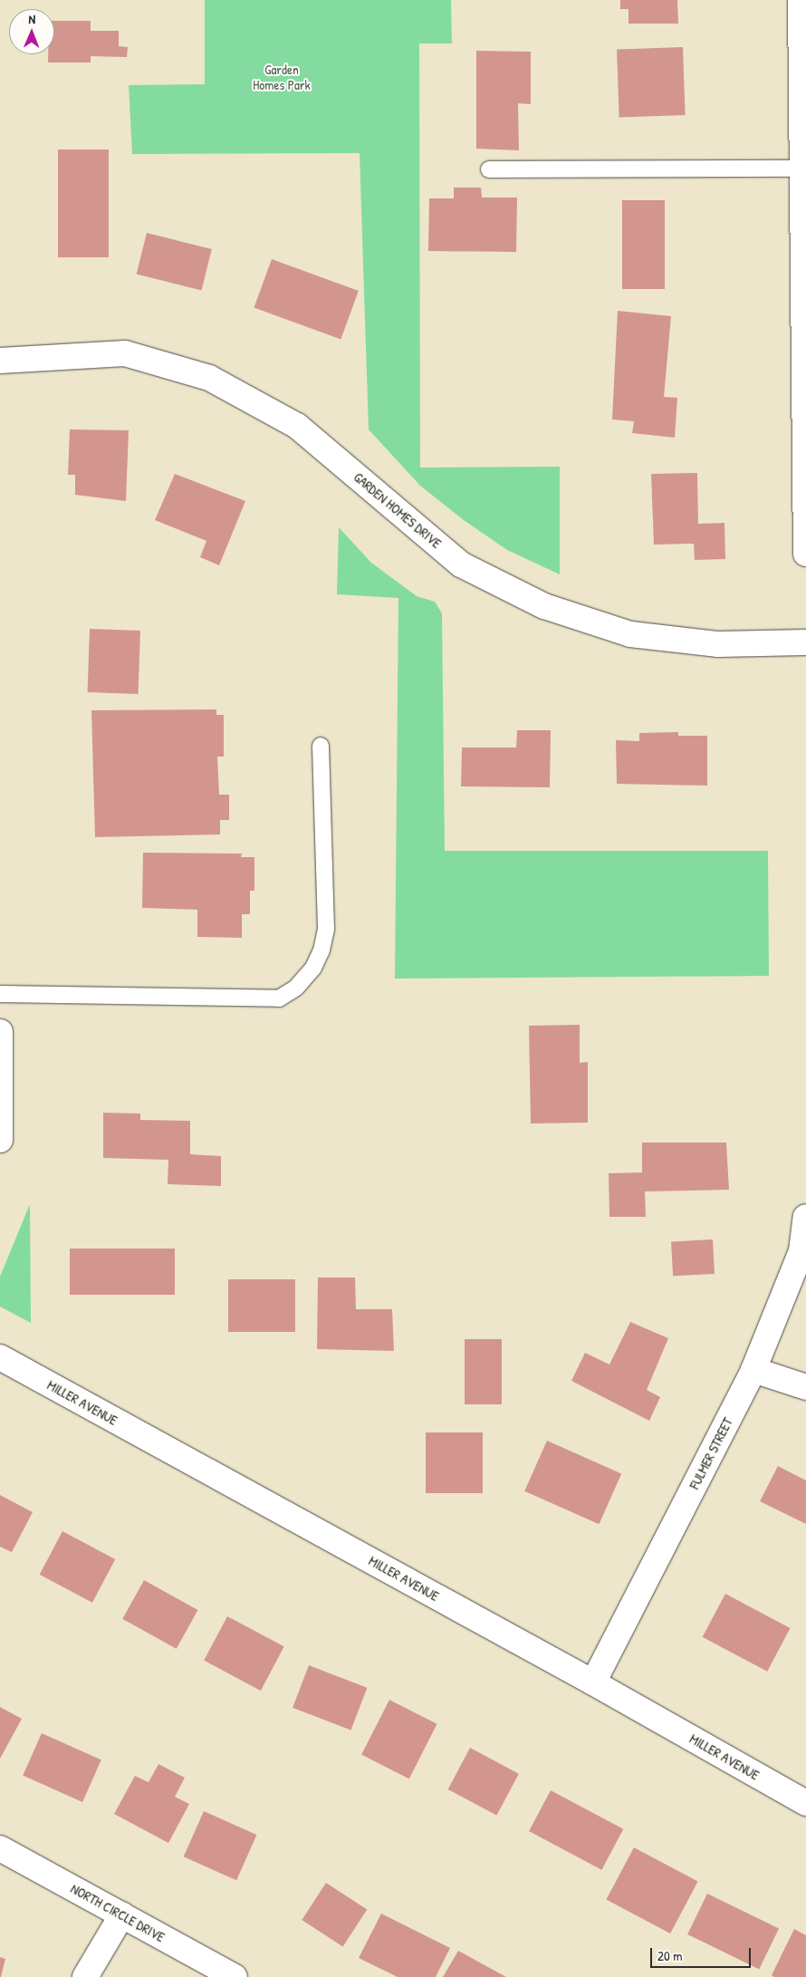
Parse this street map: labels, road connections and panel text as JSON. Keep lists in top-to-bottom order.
{
  "streets": {
    "street": [
      "GARDEN HOMES DRIVE",
      "MILLER AVENUE",
      "FULMER STREET",
      "NORTH CIRCLE DRIVE"
    ]
  },
  "crossings": [
    ["MILLER AVENUE", "FULMER STREET"]
  ],
  "parks": ["Garden Homes Park"],
  "scale_bar": "20 m",
  "north": "top"
}
